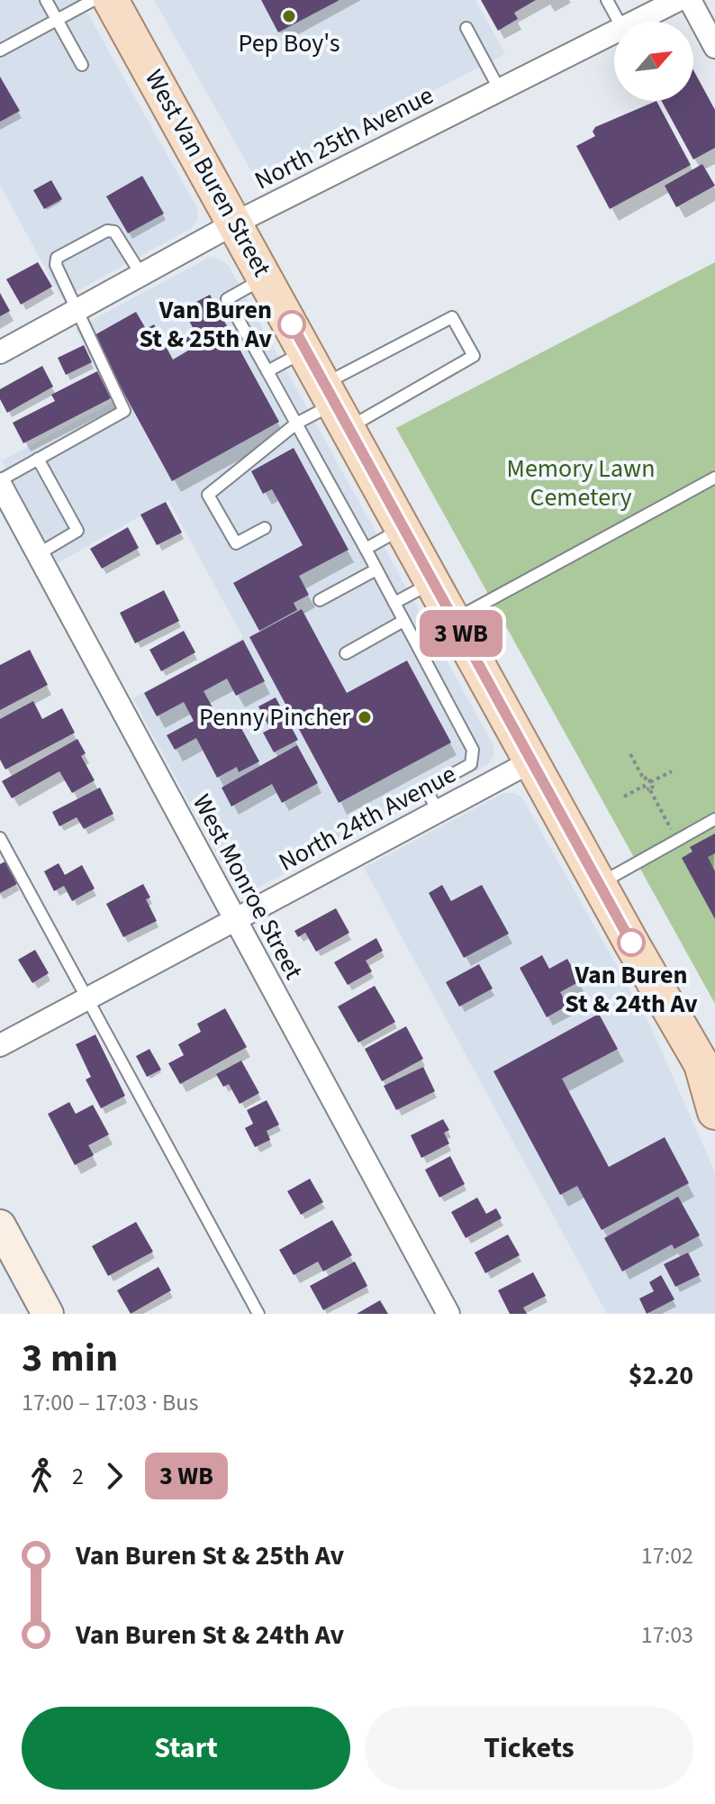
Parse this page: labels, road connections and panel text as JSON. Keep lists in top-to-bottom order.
{
  "streets": {
    "main road": ["West Van Buren Street"],
    "street": ["North 25th Avenue", "North 24th Avenue", "West Monroe Street"]
  },
  "crossings": [
    ["North 25th Avenue", "West Van Buren Street"],
    ["West Van Buren Street", "North 24th Avenue"],
    ["North 24th Avenue", "West Monroe Street"]
  ],
  "parks": ["Memory Lawn Cemetery"],
  "places": [
    "Pep Boy's",
    "Van Buren St & 25th Av",
    "Penny Pincher",
    "Van Buren St & 24th Av"
  ],
  "north": "top right",
  "page": {
    "on_map": "3 WB",
    "heading": ["3 min", "17:00 – 17:03 · Bus", "$2.20"],
    "legs": ["2", "3 WB"],
    "list": [
      {
        "name": "Van Buren St & 25th Av",
        "value": "17:02"
      },
      {
        "name": "Van Buren St & 24th Av",
        "value": "17:03"
      }
    ],
    "buttons": ["Start", "Tickets"]
  }
}
